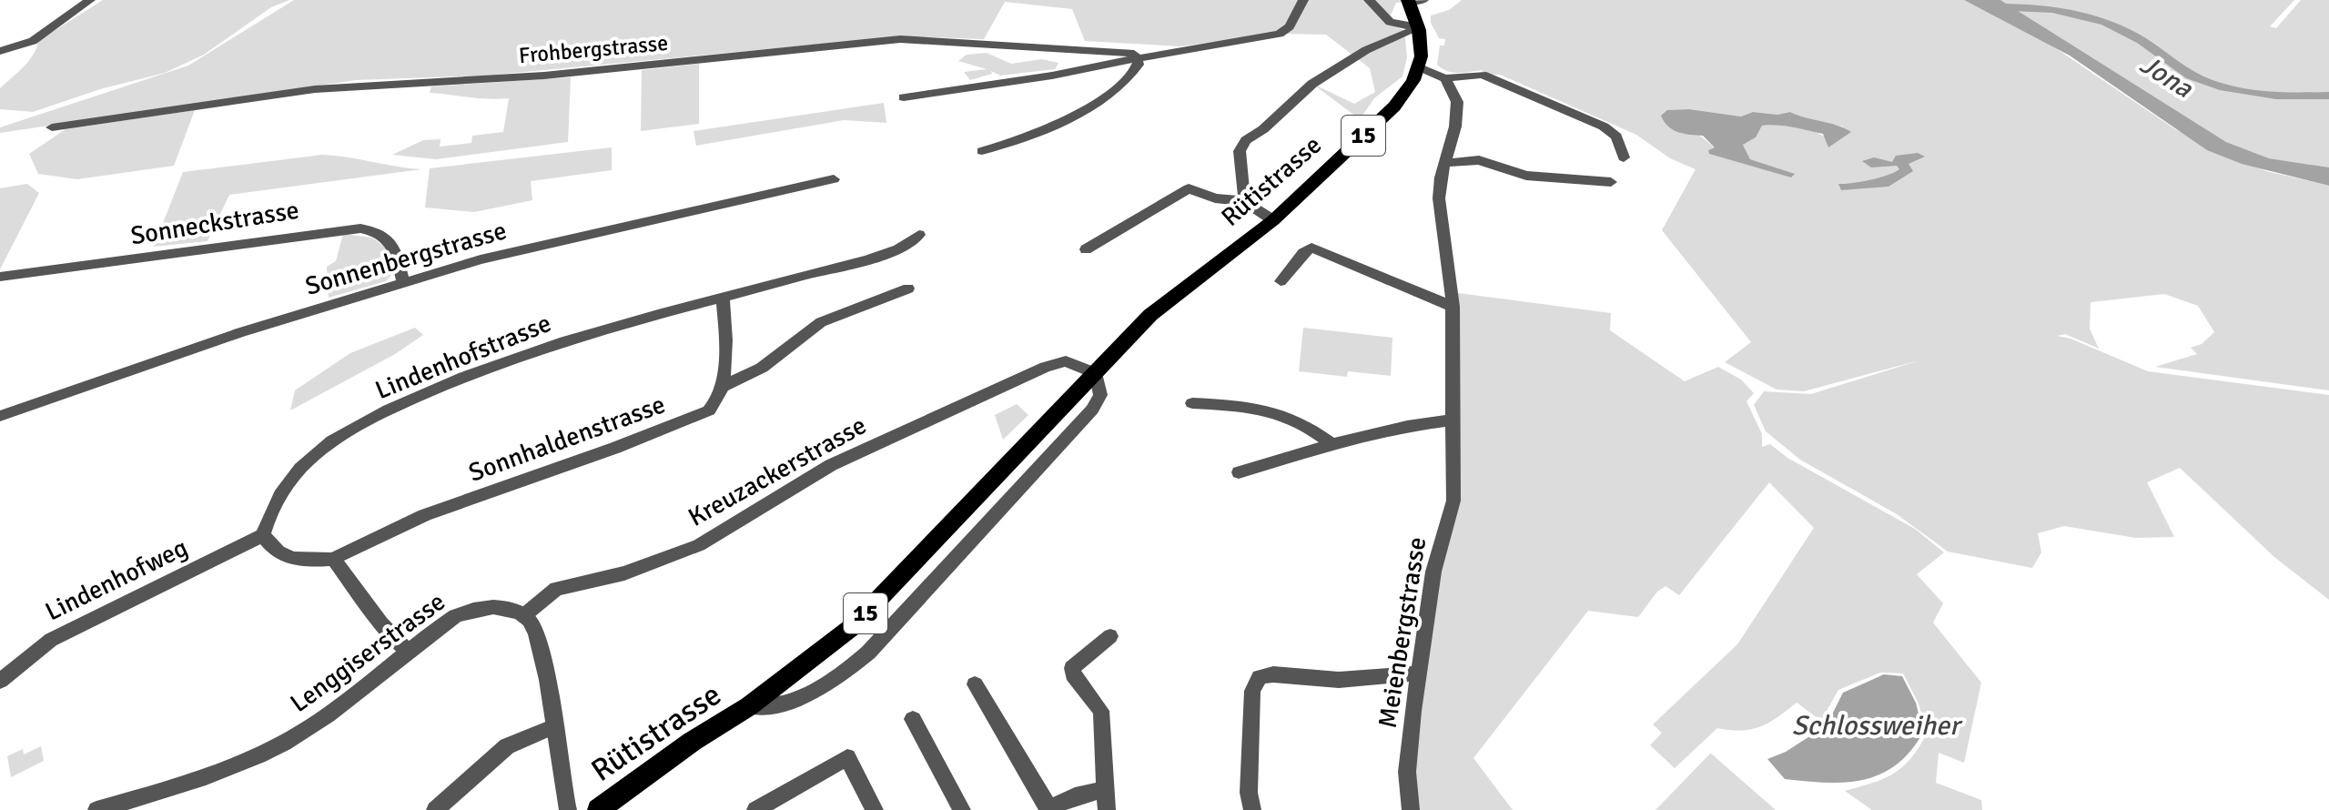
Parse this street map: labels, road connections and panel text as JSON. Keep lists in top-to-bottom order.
{
  "streets": {
    "main road": ["15", "Rütistrasse"],
    "street": [
      "Frohbergstrasse",
      "Sonneckstrasse",
      "Sonnenbergstrasse",
      "Lindenhofstrasse",
      "Sonnhaldenstrasse",
      "Kreuzackerstrasse",
      "Lindenhofweg",
      "Meienbergstrasse",
      "Lenggiserstrasse"
    ]
  },
  "crossings": [
    ["Rütistrasse", "Kreuzackerstrasse"],
    ["Sonneckstrasse", "Sonnenbergstrasse"],
    ["Lindenhofstrasse", "Lindenhofweg"],
    ["Kreuzackerstrasse", "Lenggiserstrasse"]
  ],
  "water": ["Jona", "Schlossweiher"]
}
